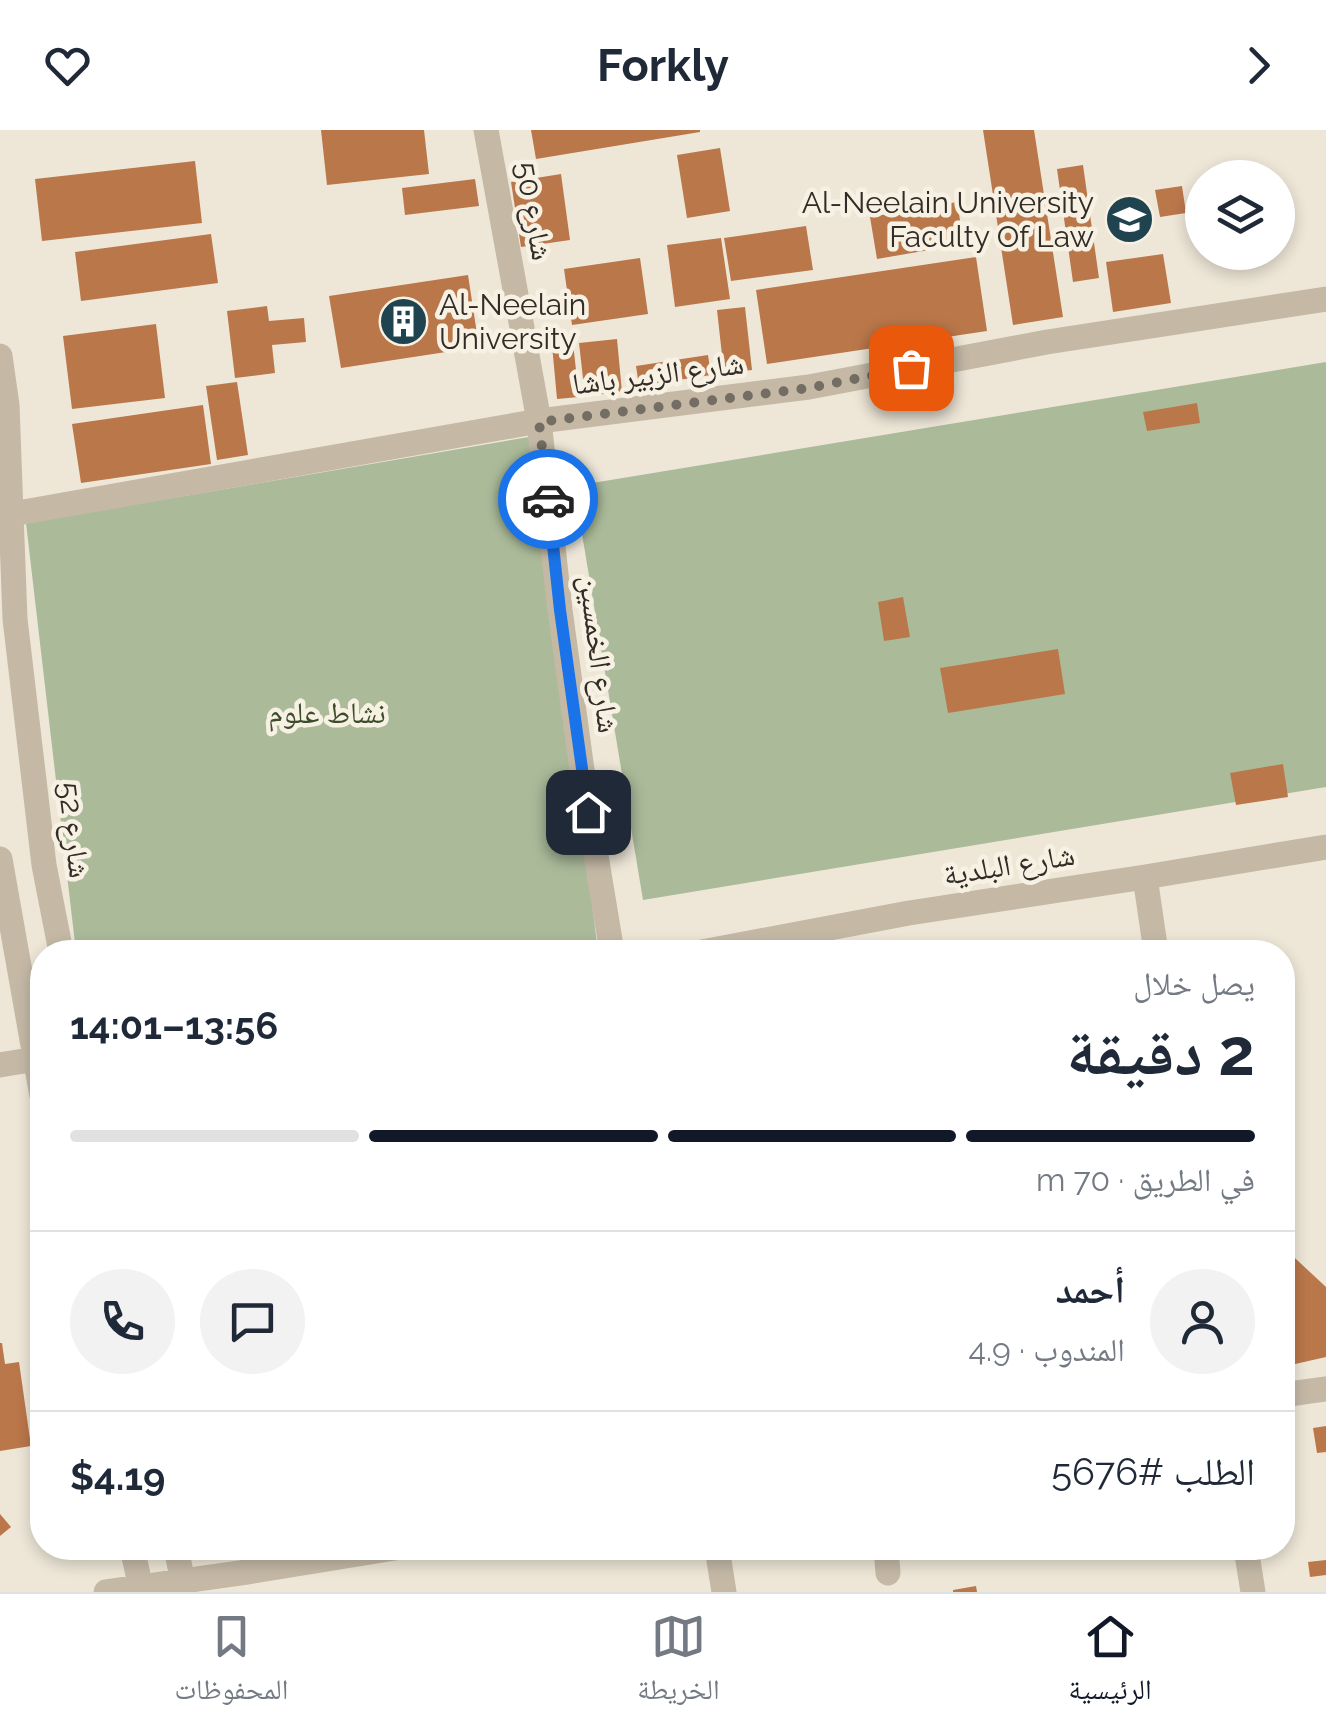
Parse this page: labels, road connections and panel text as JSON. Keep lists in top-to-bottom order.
{
  "streets": {
    "street": [
      "شارع 50",
      "شارع الزبير باشا",
      "شارع الخمسين",
      "شارع 52",
      "شارع البلدية"
    ]
  },
  "crossings": [
    ["شارع 50", "شارع الزبير باشا"],
    ["شارع 50", "شارع الخمسين"],
    ["شارع الزبير باشا", "شارع الخمسين"],
    ["شارع الزبير باشا", "شارع 52"]
  ],
  "parks": ["نشاط علوم"],
  "places": {
    "school or university": ["Al-Neelain University Faculty Of Law"],
    "building": ["Al-Neelain University"]
  },
  "page": {
    "header": "Forkly",
    "heading": ["2 دقيقة", "يصل خلال", "13:56–14:01"],
    "panel": [
      "أحمد",
      "المندوب · 4.9",
      "الطلب #5676",
      "$4.19"
    ],
    "bar": "في الطريق · 70 m",
    "tabs": ["الرئيسية", "الخريطة", "المحفوظات"]
  }
}
